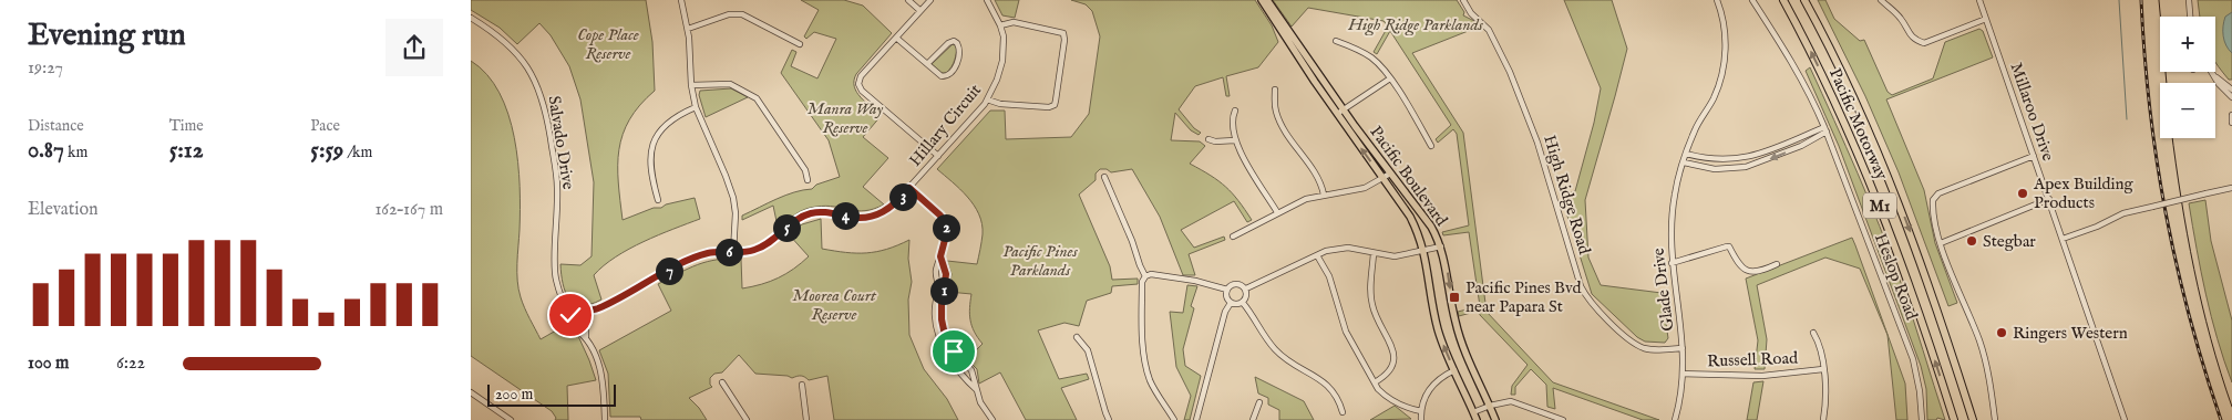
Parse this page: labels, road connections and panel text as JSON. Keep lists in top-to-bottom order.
{
  "streets": {
    "highway": ["Pacific Motorway", "M1"],
    "main road": ["Pacific Boulevard"],
    "street": [
      "Millaroo Drive",
      "Hillary Circuit",
      "Salvado Drive",
      "High Ridge Road",
      "Heslop Road",
      "Glade Drive",
      "Russell Road"
    ]
  },
  "crossings": [
    ["Hillary Circuit", "Salvado Drive"],
    ["High Ridge Road", "Glade Drive"],
    ["Glade Drive", "Russell Road"]
  ],
  "parks": [
    "High Ridge Parklands",
    "Cope Place Reserve",
    "Manra Way Reserve",
    "Pacific Pines Parklands",
    "Moorea Court Reserve"
  ],
  "places": {
    "other": ["Apex Building Products", "Stegbar", "Ringers Western"],
    "transit": ["Pacific Pines Bvd near Papara St"]
  },
  "scale_bar": "200 m",
  "page": {
    "heading": ["Evening run", "19:27"],
    "map_buttons": ["+", "−"],
    "stats": [
      ["Distance", "0.87 km"],
      ["Time", "5:12"],
      ["Pace", "5:59 /km"]
    ],
    "pins": [
      "3",
      "4",
      "2",
      "5",
      "6",
      "7",
      "1"
    ],
    "chart": ["Elevation", "162–167 m"],
    "list": [
      {
        "name": "100 m",
        "note": "6:22"
      }
    ],
    "scale": "200 m"
  }
}
